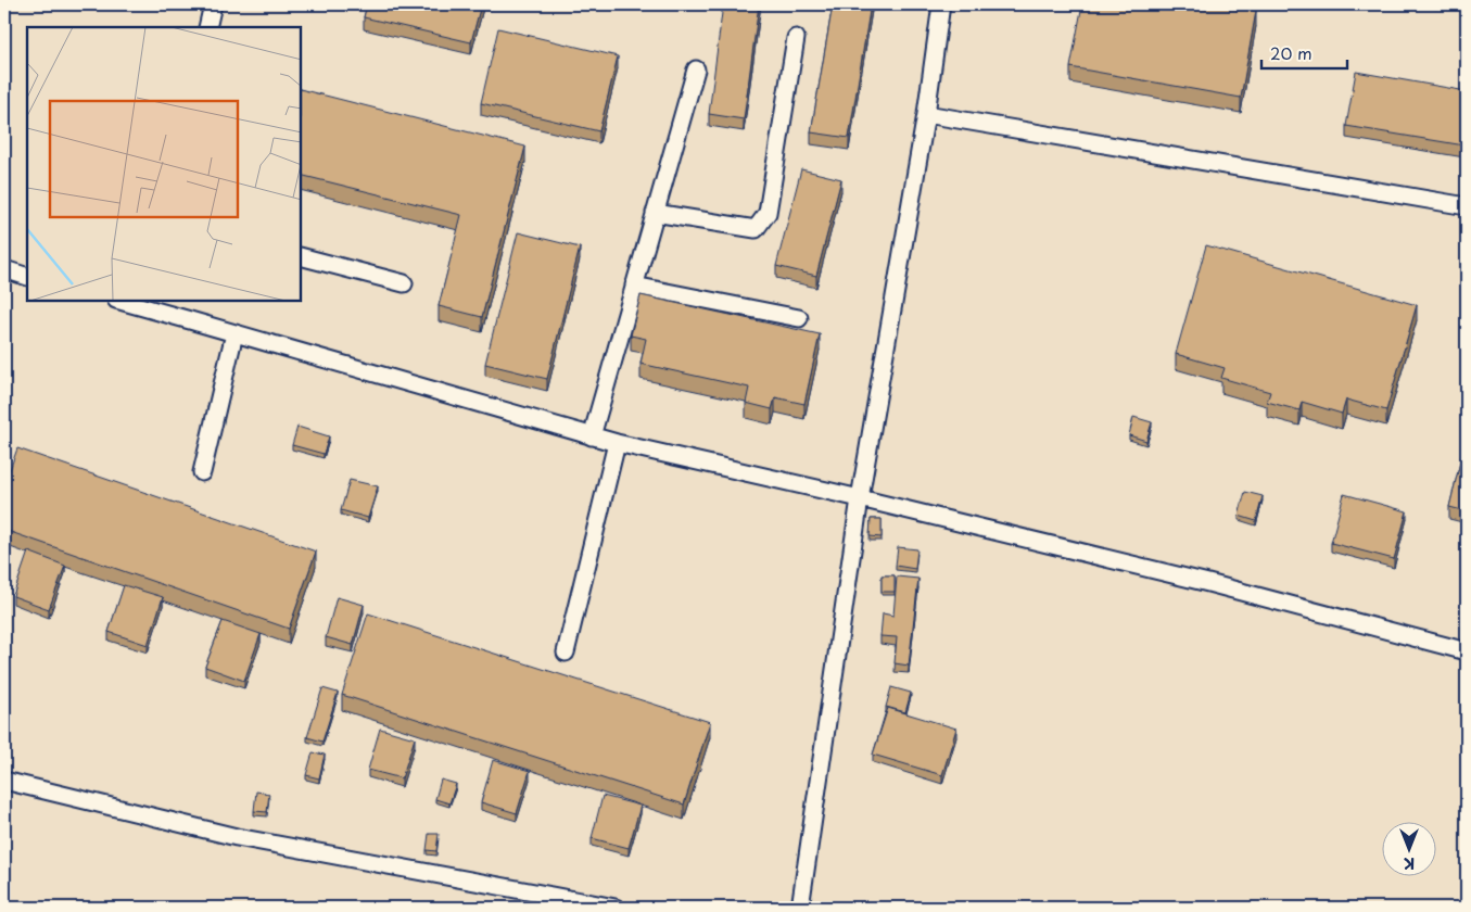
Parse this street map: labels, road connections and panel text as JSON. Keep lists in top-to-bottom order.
{
  "scale_bar": "20 m",
  "north": "bottom"
}
